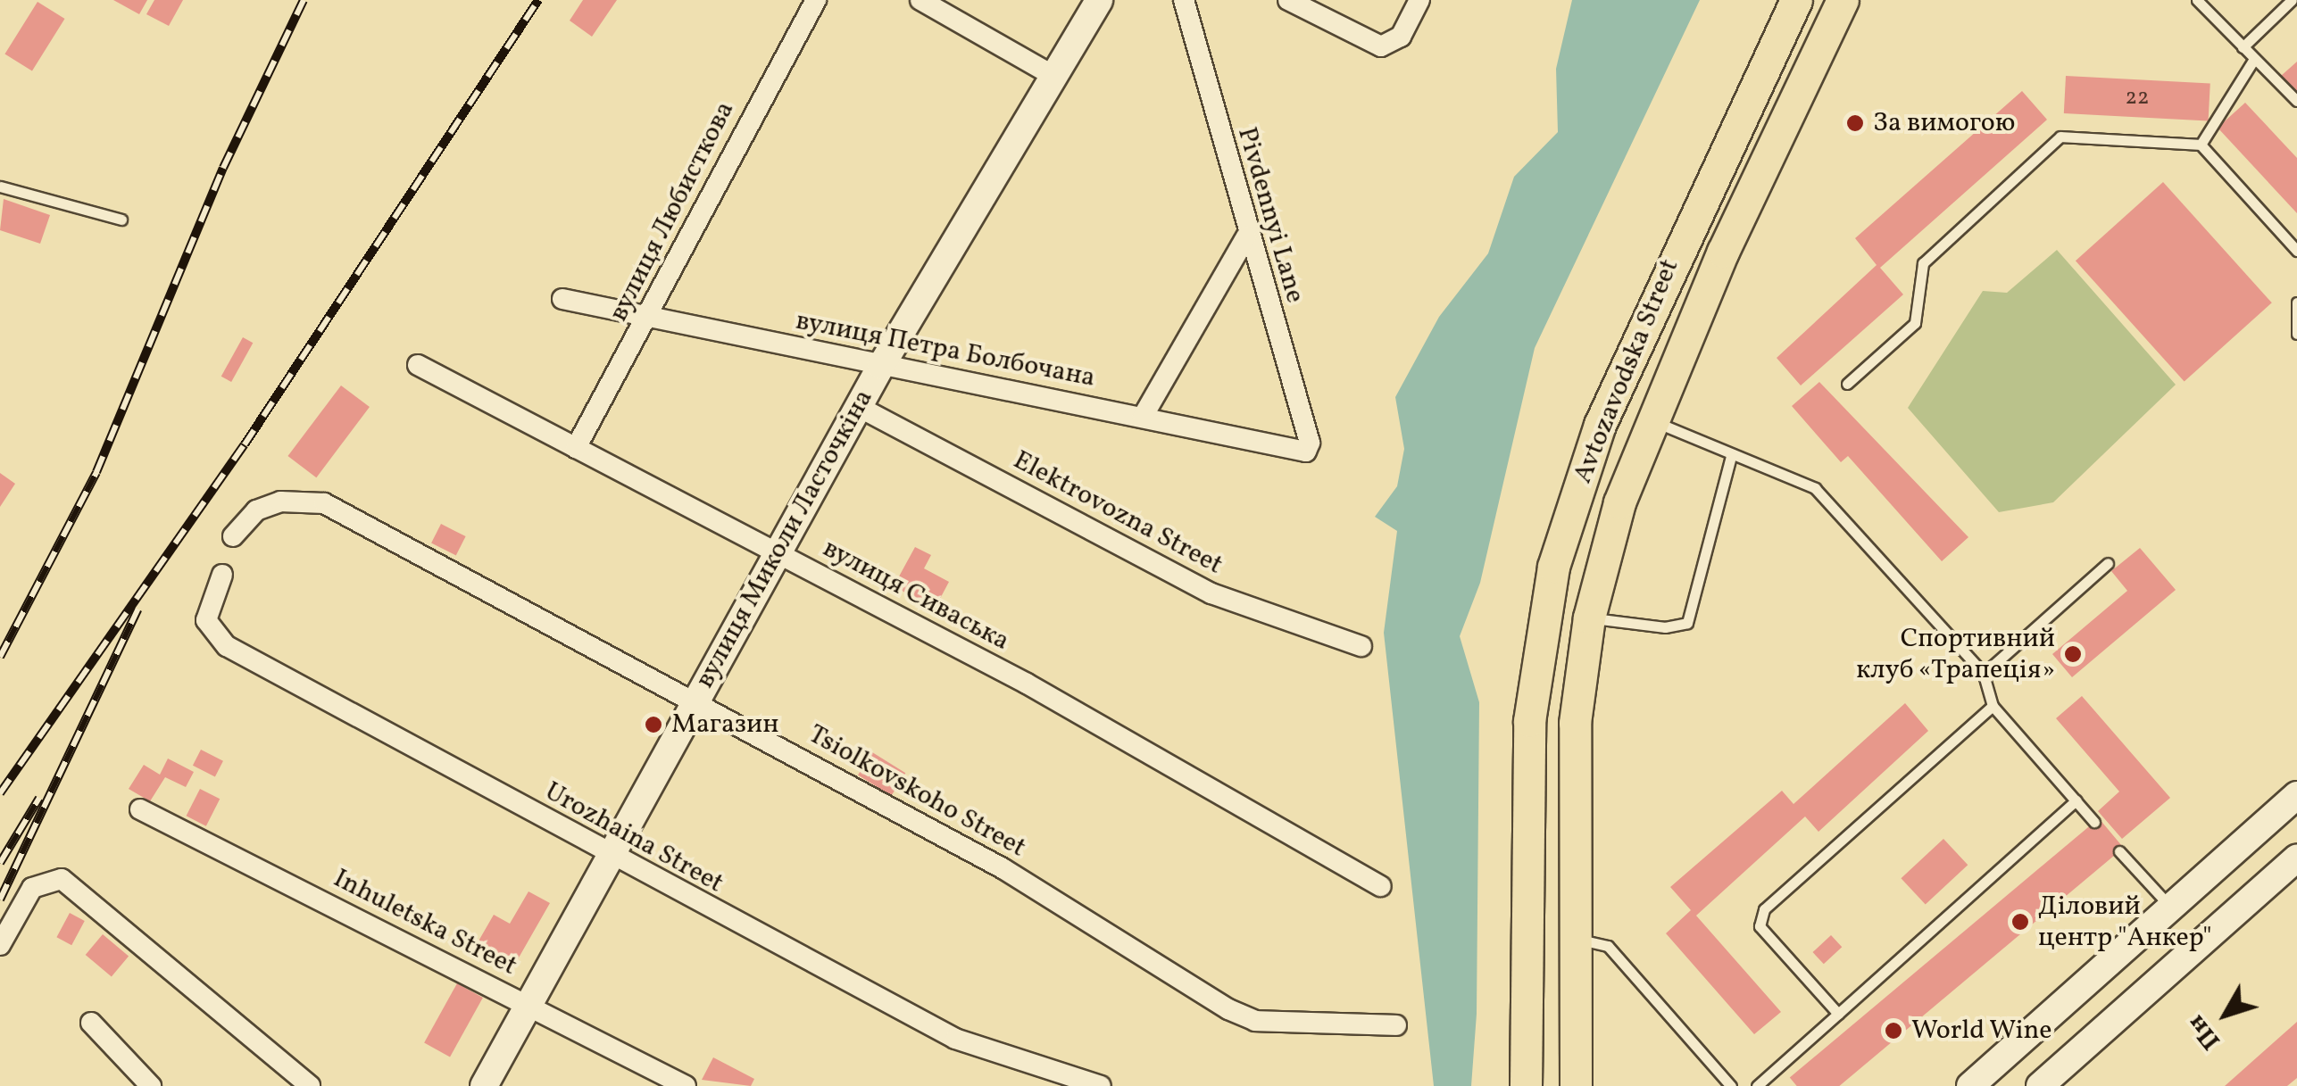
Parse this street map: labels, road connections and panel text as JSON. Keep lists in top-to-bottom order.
{
  "streets": {
    "main road": ["Avtozavodska Street"],
    "street": [
      "вулиця Любисткова",
      "Pivdennyi Lane",
      "вулиця Петра Болбочана",
      "Elektrovozna Street",
      "вулиця Миколи Ласточкіна",
      "вулиця Сиваська",
      "Tsiolkovskoho Street",
      "Urozhaina Street",
      "Inhuletska Street"
    ]
  },
  "crossings": [
    ["вулиця Любисткова", "вулиця Петра Болбочана"],
    ["вулиця Любисткова", "вулиця Сиваська"],
    ["Pivdennyi Lane", "вулиця Петра Болбочана"],
    ["вулиця Петра Болбочана", "вулиця Миколи Ласточкіна"],
    ["Elektrovozna Street", "вулиця Миколи Ласточкіна"],
    ["вулиця Миколи Ласточкіна", "вулиця Сиваська"],
    ["вулиця Миколи Ласточкіна", "Tsiolkovskoho Street"],
    ["вулиця Миколи Ласточкіна", "Urozhaina Street"],
    ["вулиця Миколи Ласточкіна", "Inhuletska Street"]
  ],
  "places": [
    "За вимогою",
    "Спортивний клуб «Трапеція»",
    "Магазин",
    "Діловий центр \"Анкер\"",
    "World Wine"
  ],
  "house_numbers": ["22"],
  "north": "bottom left"
}
